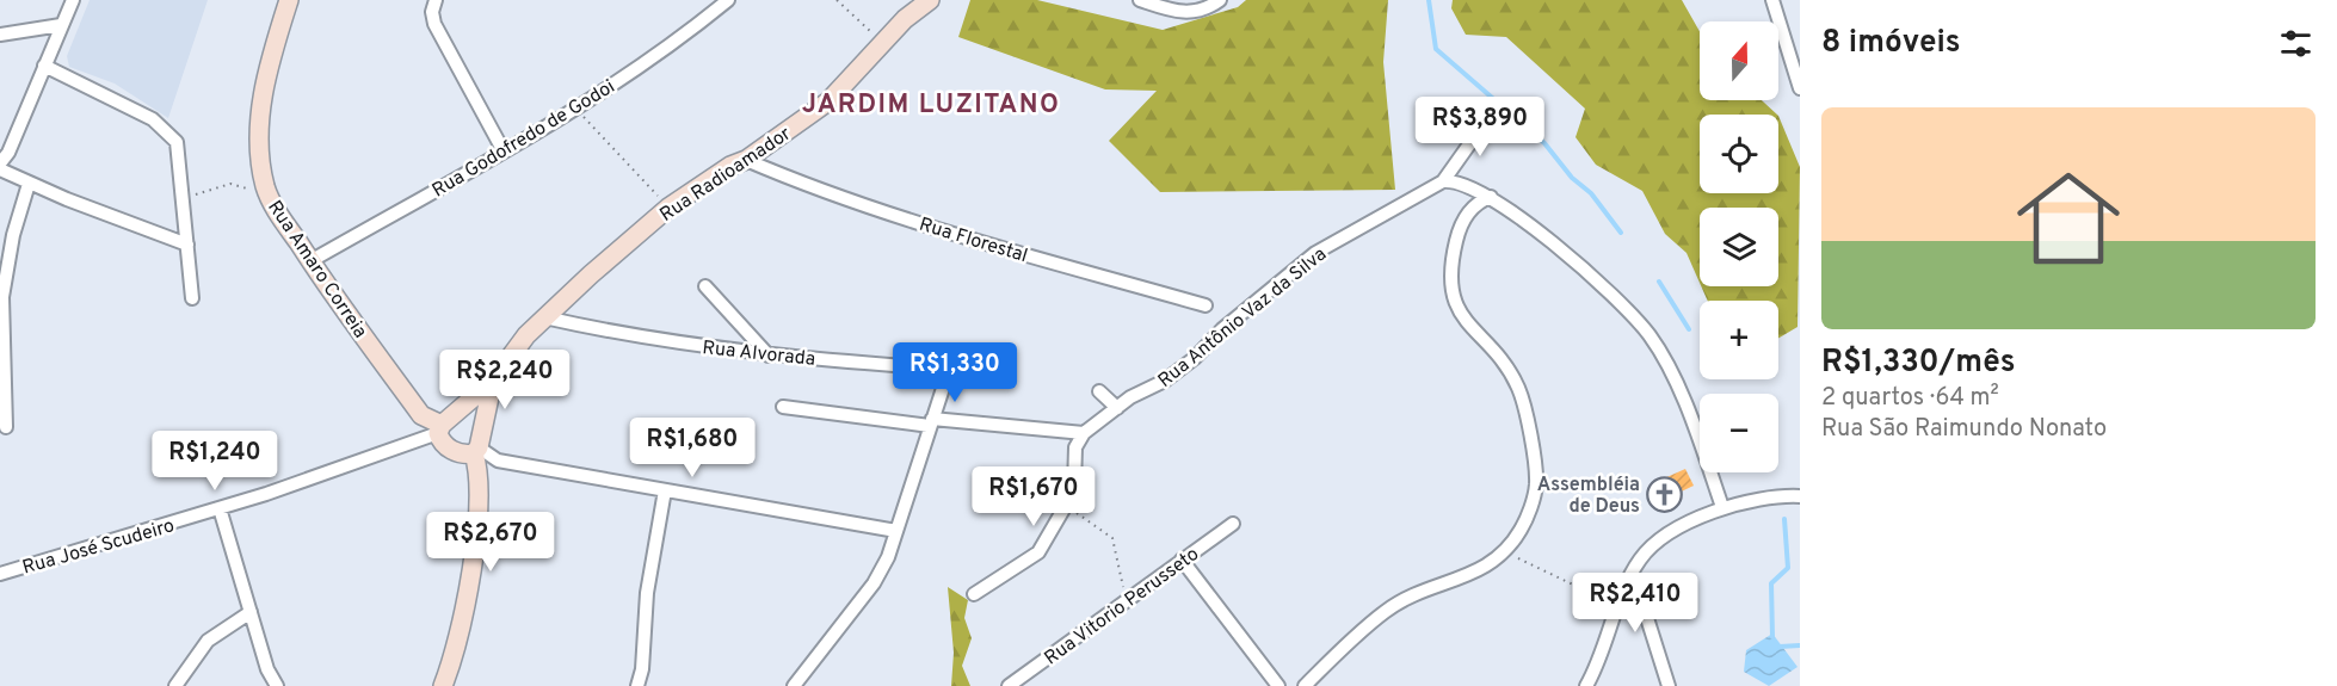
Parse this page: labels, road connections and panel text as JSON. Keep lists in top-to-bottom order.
{
  "streets": {
    "street": [
      "Rua Godofredo de Godoi",
      "Rua Radioamador",
      "Rua Florestal",
      "Rua Amaro Correia",
      "Rua Antônio Vaz da Silva",
      "Rua Alvorada",
      "Rua José Scudeiro",
      "Rua Vitorio Perusseto"
    ]
  },
  "crossings": [
    ["Rua Godofredo de Godoi", "Rua Amaro Correia"],
    ["Rua Radioamador", "Rua Florestal"],
    ["Rua Radioamador", "Rua Amaro Correia"],
    ["Rua Radioamador", "Rua Alvorada"],
    ["Rua Radioamador", "Rua José Scudeiro"],
    ["Rua Amaro Correia", "Rua José Scudeiro"]
  ],
  "districts": ["JARDIM LUZITANO"],
  "places": {
    "church": ["Assembléia de Deus"]
  },
  "north": "top",
  "page": {
    "heading": "8 imóveis",
    "map_buttons": ["+", "−"],
    "list": [
      {
        "name": "R$1,330/mês",
        "note": "2 quartos · 64 m² · Rua São Raimundo Nonato"
      }
    ],
    "price": [
      "R$3,890",
      "R$1,330",
      "R$2,240",
      "R$1,680",
      "R$1,240",
      "R$1,670",
      "R$2,670",
      "R$2,410"
    ]
  }
}
